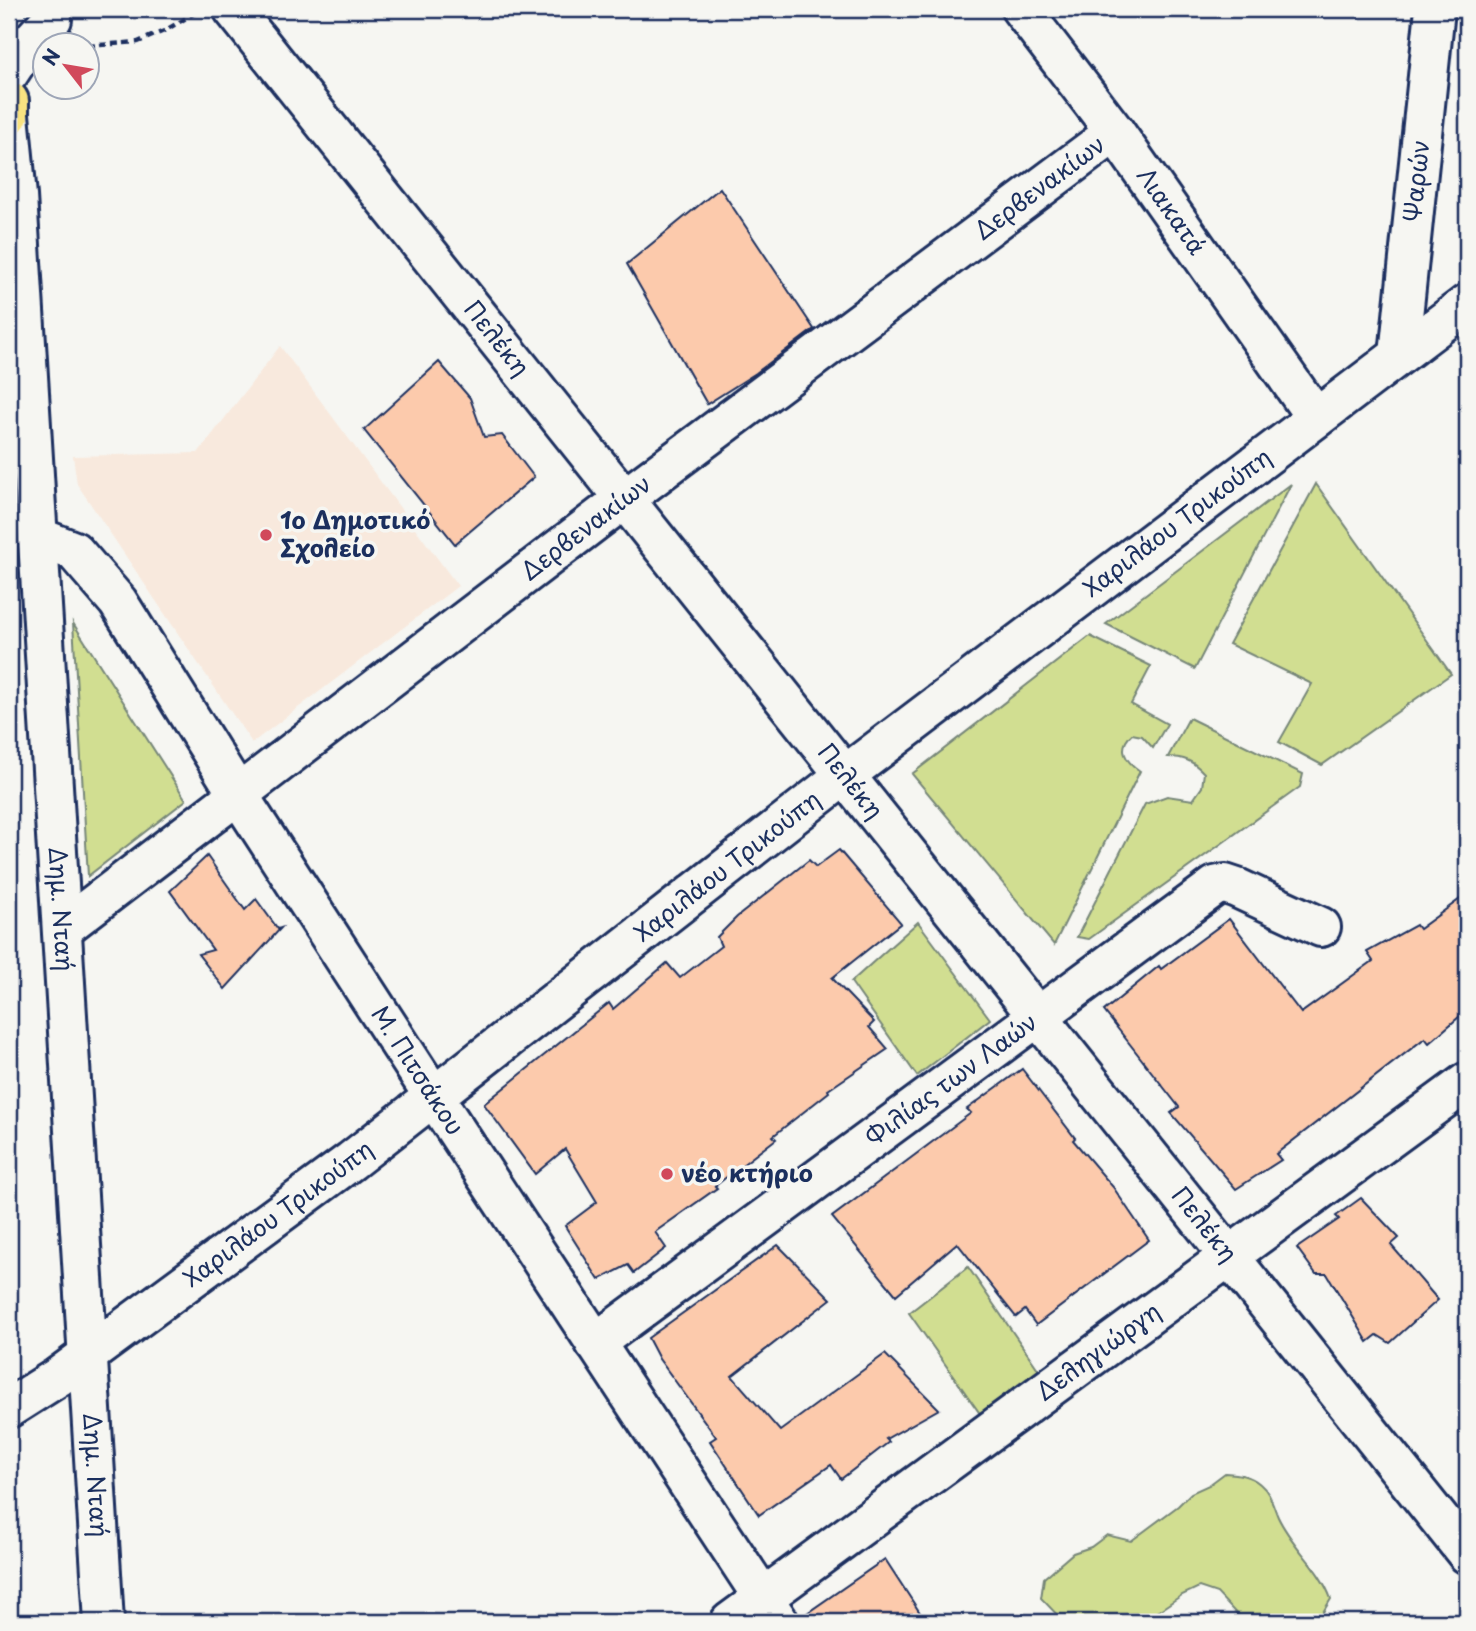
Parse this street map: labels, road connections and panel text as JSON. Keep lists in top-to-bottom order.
{
  "streets": {
    "street": [
      "Ψαρών",
      "Δερβενακίων",
      "Λιακατά",
      "Πελέκη",
      "Χαριλάου Τρικούπη",
      "Δημ. Νταή",
      "Μ. Πιτσάκου",
      "Φιλίας των Λαών",
      "Δεληγιώργη"
    ]
  },
  "crossings": [
    ["Ψαρών", "Χαριλάου Τρικούπη"],
    ["Δερβενακίων", "Λιακατά"],
    ["Δερβενακίων", "Πελέκη"],
    ["Δερβενακίων", "Δημ. Νταή"],
    ["Δερβενακίων", "Μ. Πιτσάκου"],
    ["Λιακατά", "Χαριλάου Τρικούπη"],
    ["Πελέκη", "Χαριλάου Τρικούπη"],
    ["Πελέκη", "Φιλίας των Λαών"],
    ["Πελέκη", "Δεληγιώργη"],
    ["Χαριλάου Τρικούπη", "Δημ. Νταή"],
    ["Χαριλάου Τρικούπη", "Μ. Πιτσάκου"],
    ["Δημ. Νταή", "Μ. Πιτσάκου"],
    ["Μ. Πιτσάκου", "Φιλίας των Λαών"],
    ["Μ. Πιτσάκου", "Δεληγιώργη"]
  ],
  "places": ["1ο Δημοτικό Σχολείο", "νέο κτήριο"],
  "north": "top left"
}
